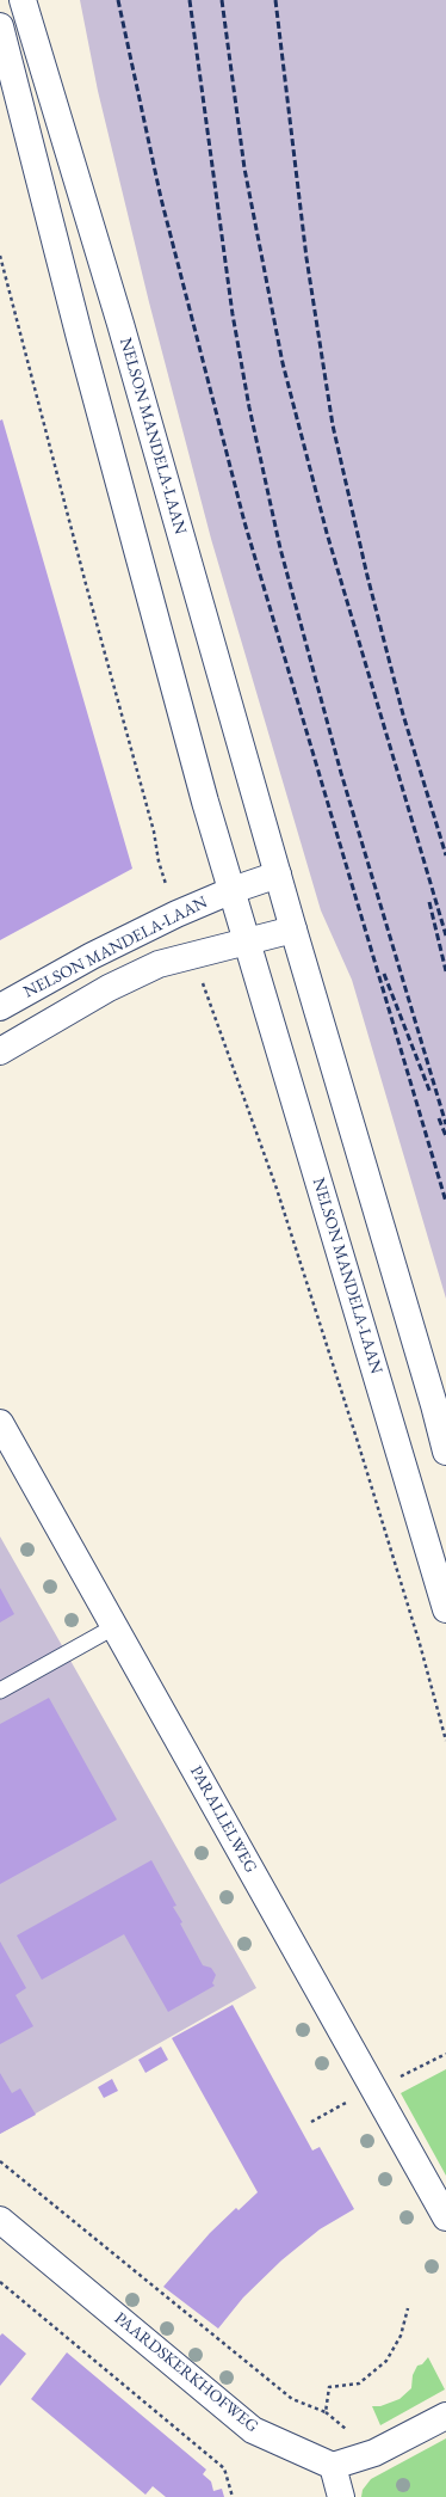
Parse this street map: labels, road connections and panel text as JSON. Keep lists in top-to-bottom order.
{
  "streets": {
    "main road": ["NELSON MANDELA-LAAN", "PARALLELWEG", "PAARDSKERKHOFWEG"]
  }
}
